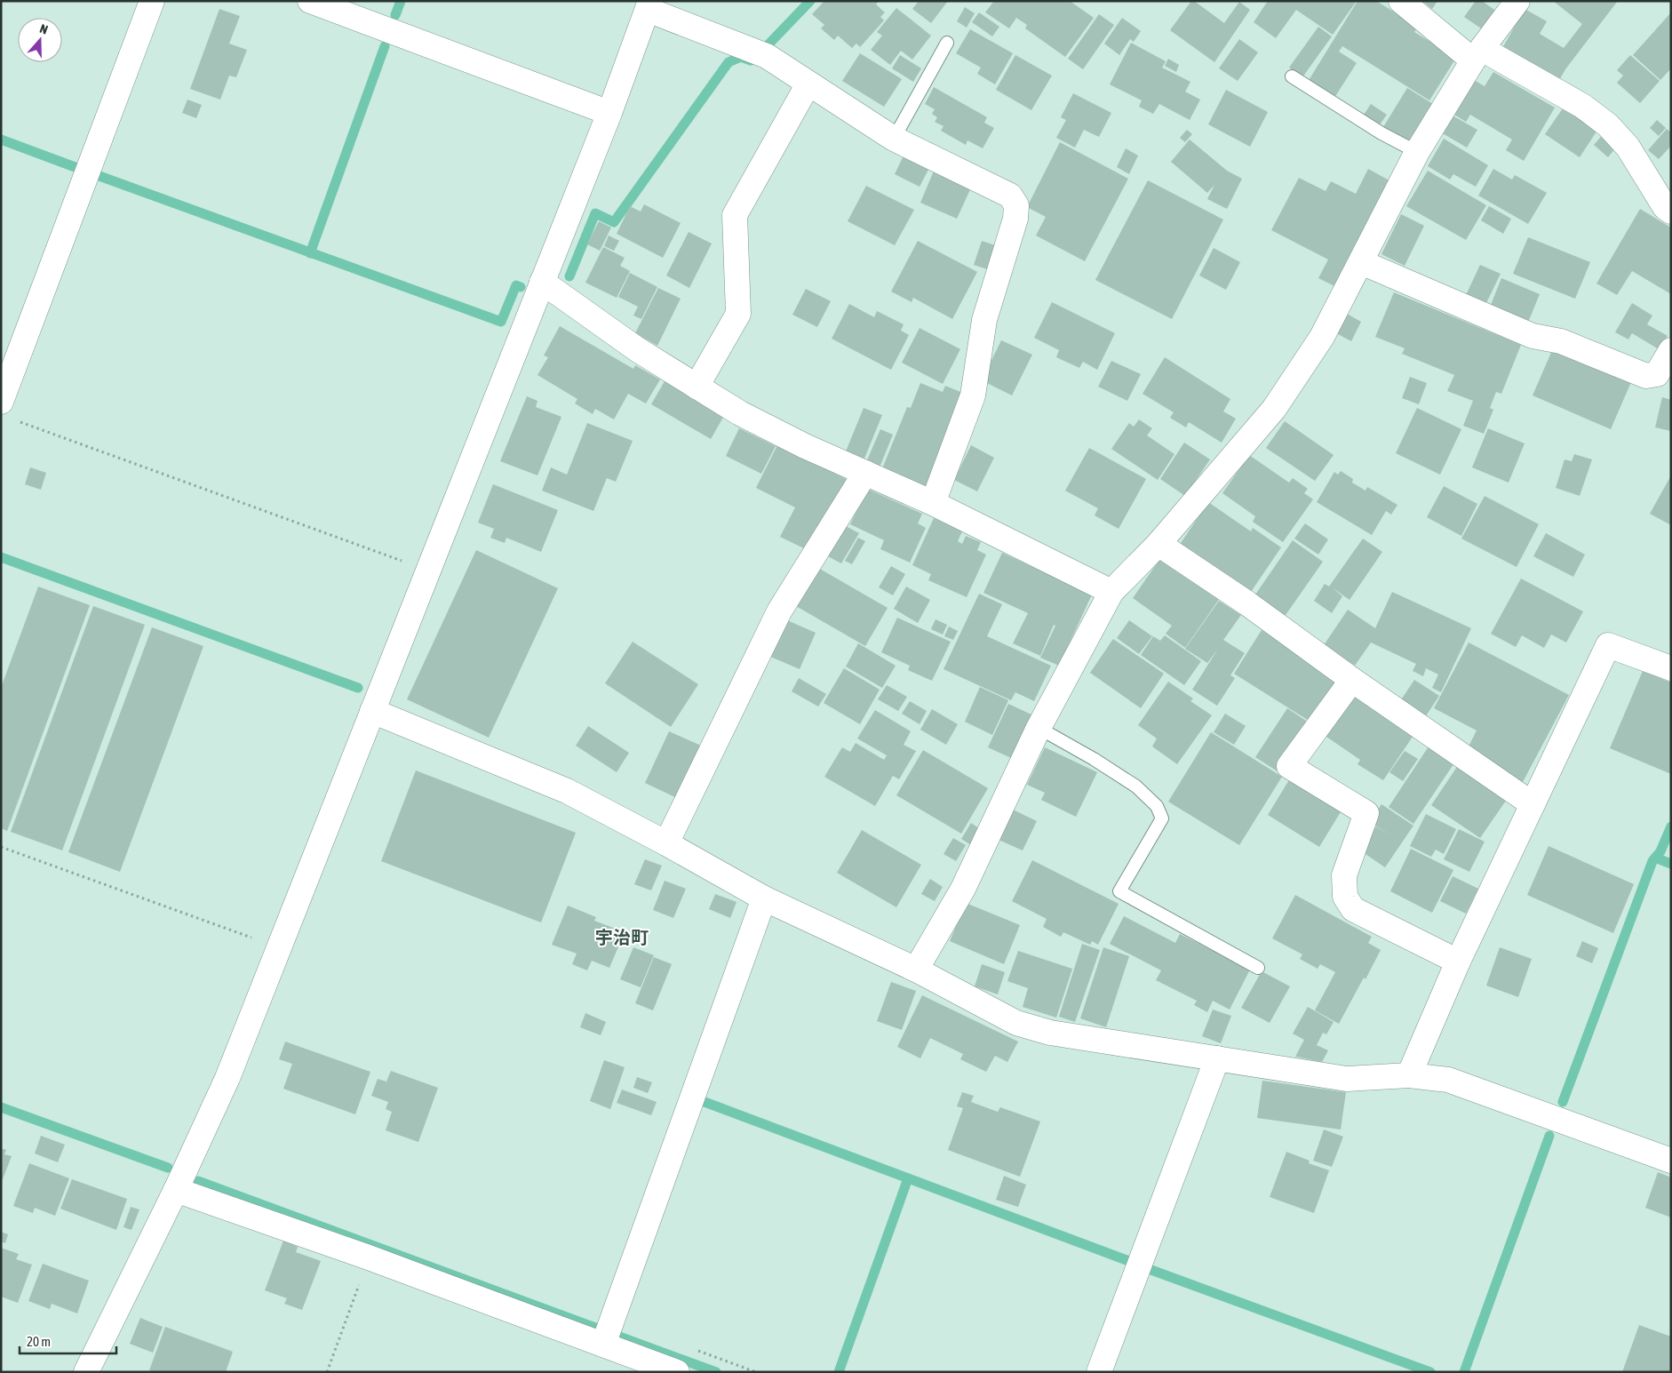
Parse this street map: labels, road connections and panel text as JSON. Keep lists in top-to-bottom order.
{
  "districts": ["宇治町"],
  "scale_bar": "20 m",
  "north": "top"
}
